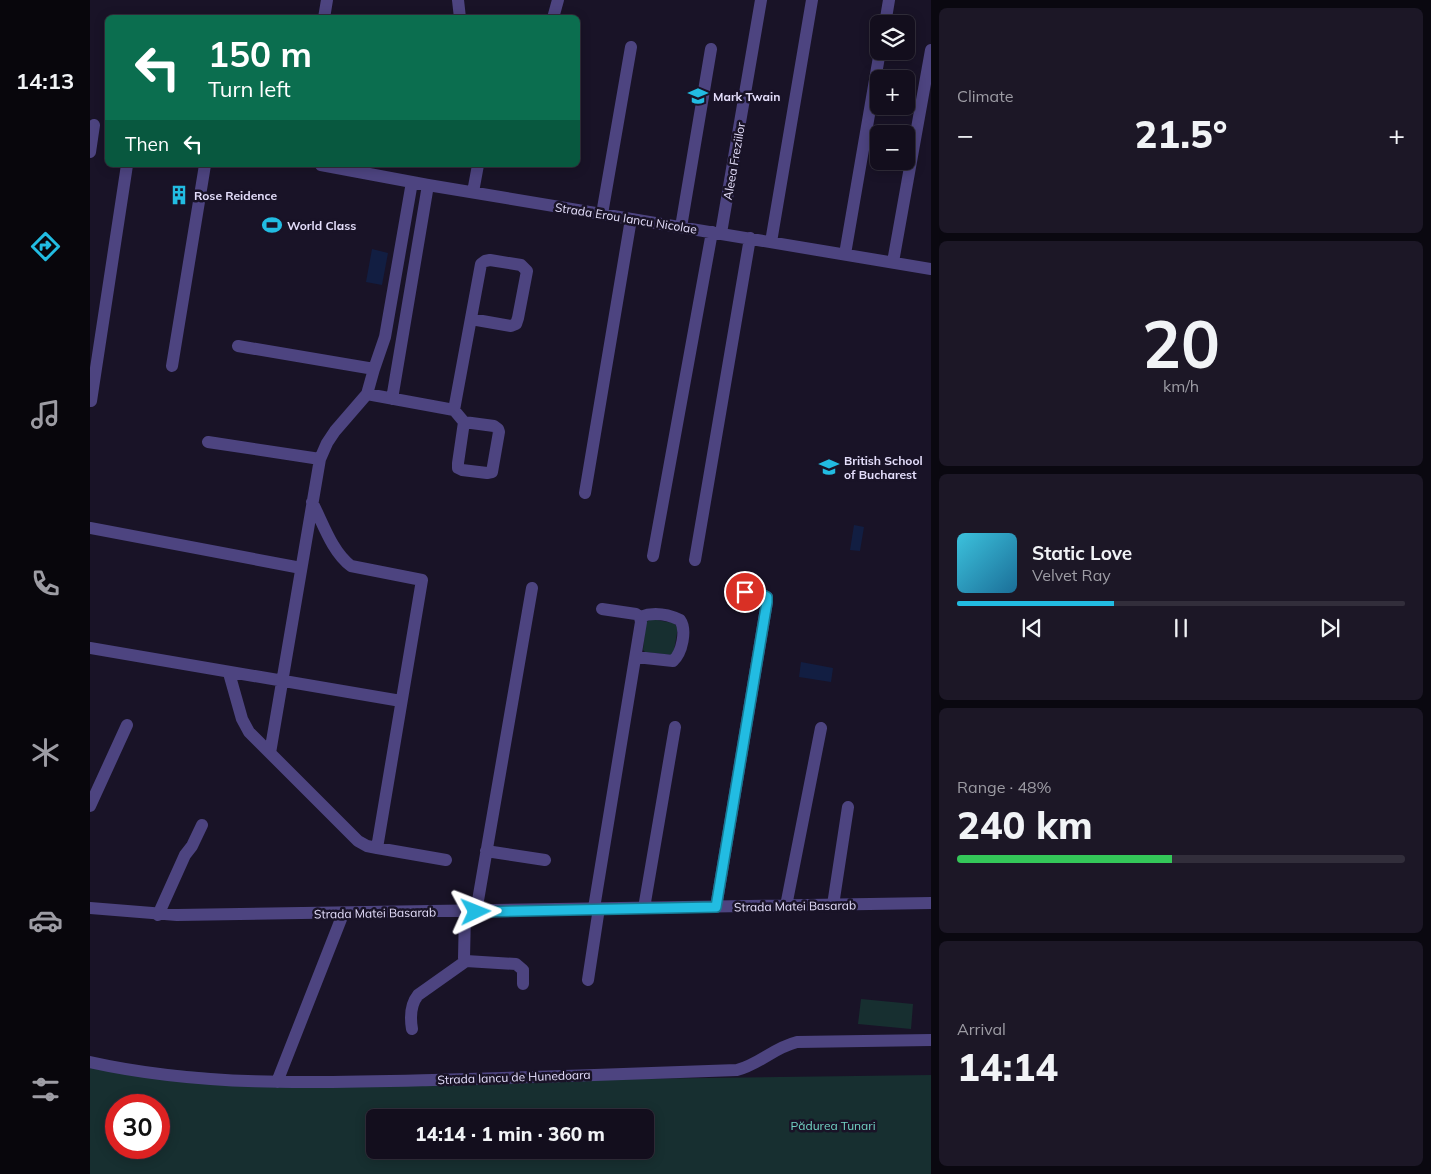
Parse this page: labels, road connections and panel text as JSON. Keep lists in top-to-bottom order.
{
  "streets": {
    "street": [
      "Aleea Freziilor",
      "Strada Erou Iancu Nicolae",
      "Strada Matei Basarab",
      "Strada Iancu de Hunedoara"
    ]
  },
  "crossings": [
    ["Aleea Freziilor", "Strada Erou Iancu Nicolae"]
  ],
  "parks": ["Pădurea Tunari"],
  "places": {
    "school or university": ["Mark Twain", "British School of Bucharest"],
    "building": ["Rose Reidence"],
    "sports": ["World Class"]
  },
  "page": {
    "tabs": "14:13",
    "tile": [
      "Climate",
      ["20", "km/h"],
      ["Range · 48%", "240 km"],
      ["Arrival", "14:14"]
    ],
    "map_buttons": ["+", "−"],
    "turn": ["150 m", "Turn left"],
    "heat": ["−", "21.5°", "+"],
    "then": "Then",
    "song": ["Static Love", "Velvet Ray"],
    "limit": "30",
    "trip": "14:14 · 1 min · 360 m"
  }
}
